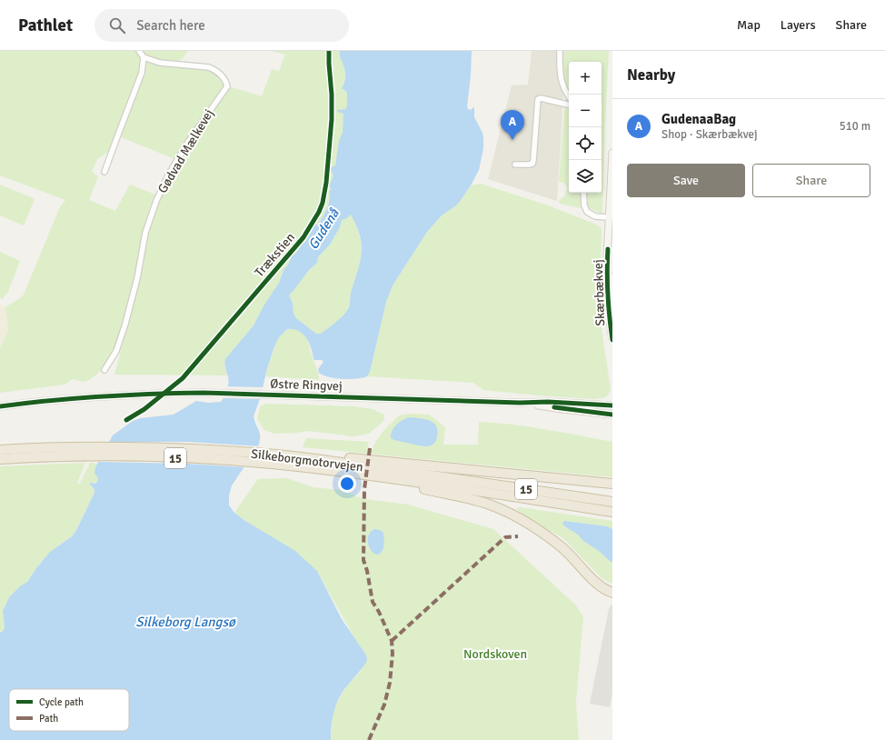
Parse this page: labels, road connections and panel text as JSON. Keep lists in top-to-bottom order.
{
  "streets": {
    "highway": ["15", "Silkeborgmotorvejen"],
    "main road": ["Skærbækvej", "Østre Ringvej"],
    "street": ["Gødvad Mælkevej"],
    "cycle path": ["Trækstien"]
  },
  "water": ["Gudenå", "Silkeborg Langsø"],
  "parks": ["Nordskoven"],
  "legend": ["Cycle path", "Path"],
  "page": {
    "header": "Pathlet",
    "search": "Search here",
    "nav": ["Map", "Layers", "Share"],
    "heading": "Nearby",
    "map_buttons": ["+", "−"],
    "list": [
      {
        "mark": "A",
        "name": "GudenaaBag",
        "note": "Shop · Skærbækvej",
        "value": "510 m"
      }
    ],
    "pins": "A",
    "buttons": ["Save", "Share"]
  }
}
